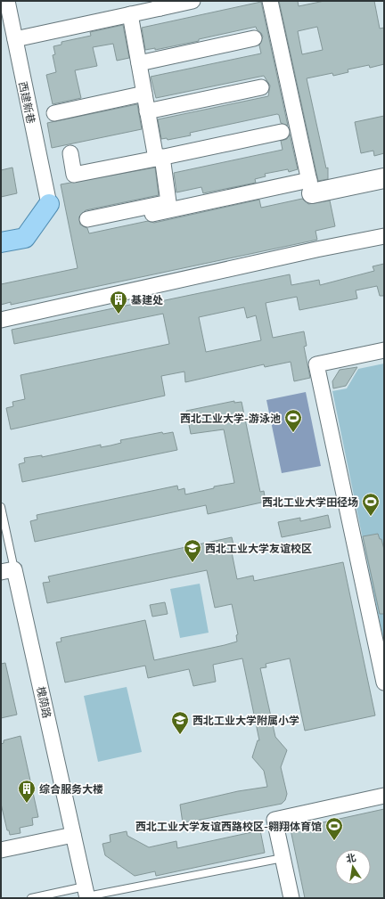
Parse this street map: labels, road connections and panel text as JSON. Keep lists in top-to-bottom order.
{
  "streets": {
    "street": ["西建新巷", "槐荫路"]
  },
  "places": {
    "building": ["基建处", "综合服务大楼"],
    "sports": ["西北工业大学-游泳池", "西北工业大学田径场", "西北工业大学友谊西路校区-翱翔体育馆"],
    "school or university": ["西北工业大学友谊校区", "西北工业大学附属小学"]
  },
  "north": "top"
}
